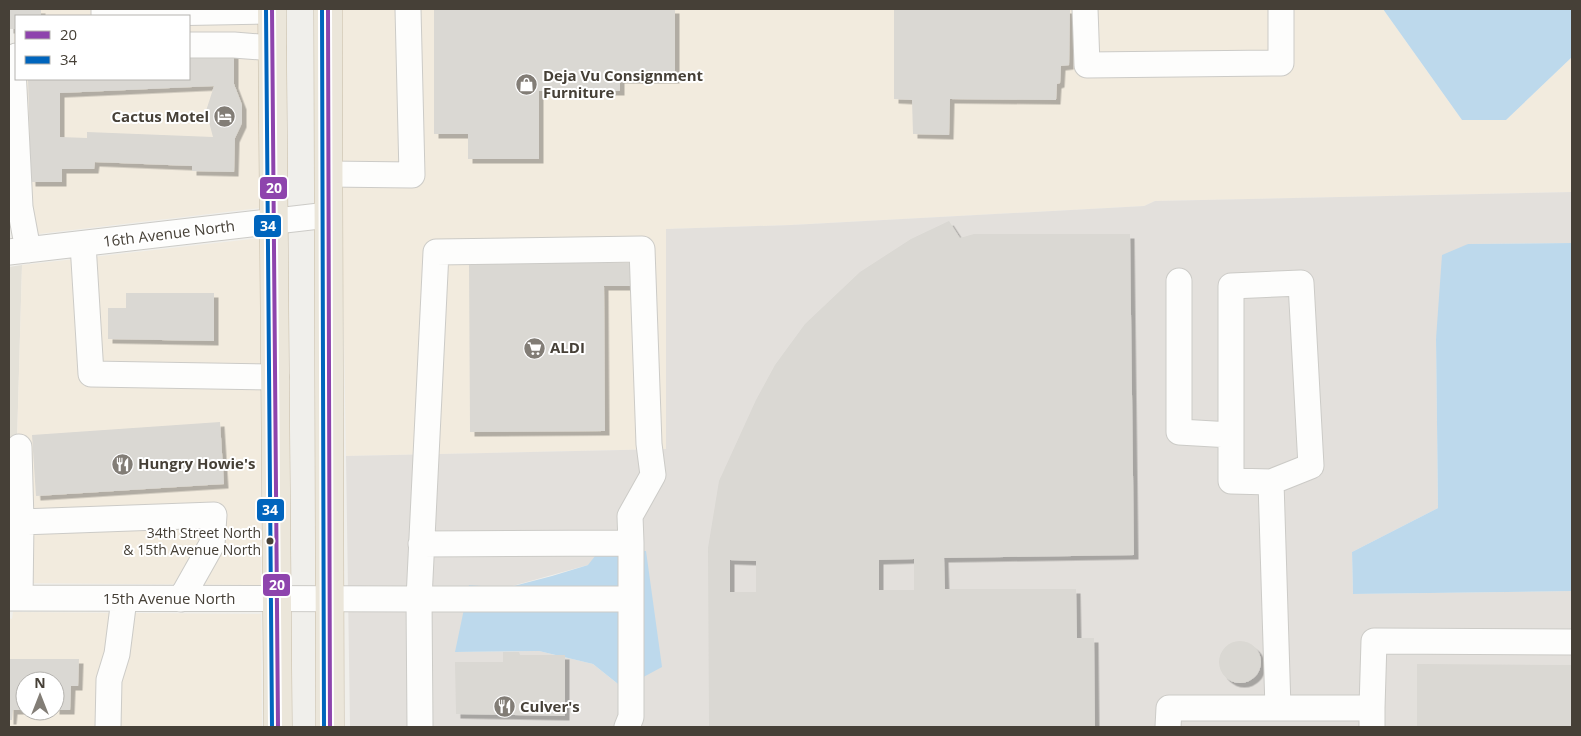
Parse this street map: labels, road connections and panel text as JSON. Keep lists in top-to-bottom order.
{
  "streets": {
    "street": ["16th Avenue North", "15th Avenue North"]
  },
  "places": {
    "shop": ["Deja Vu Consignment Furniture"],
    "hotel": ["Cactus Motel"],
    "supermarket": ["ALDI"],
    "restaurant": ["Hungry Howie's", "Culver's"],
    "other": ["34th Street North & 15th Avenue North"]
  },
  "lines": ["transit line 20", "transit line 34"],
  "legend": ["20", "34"],
  "north": "top"
}
